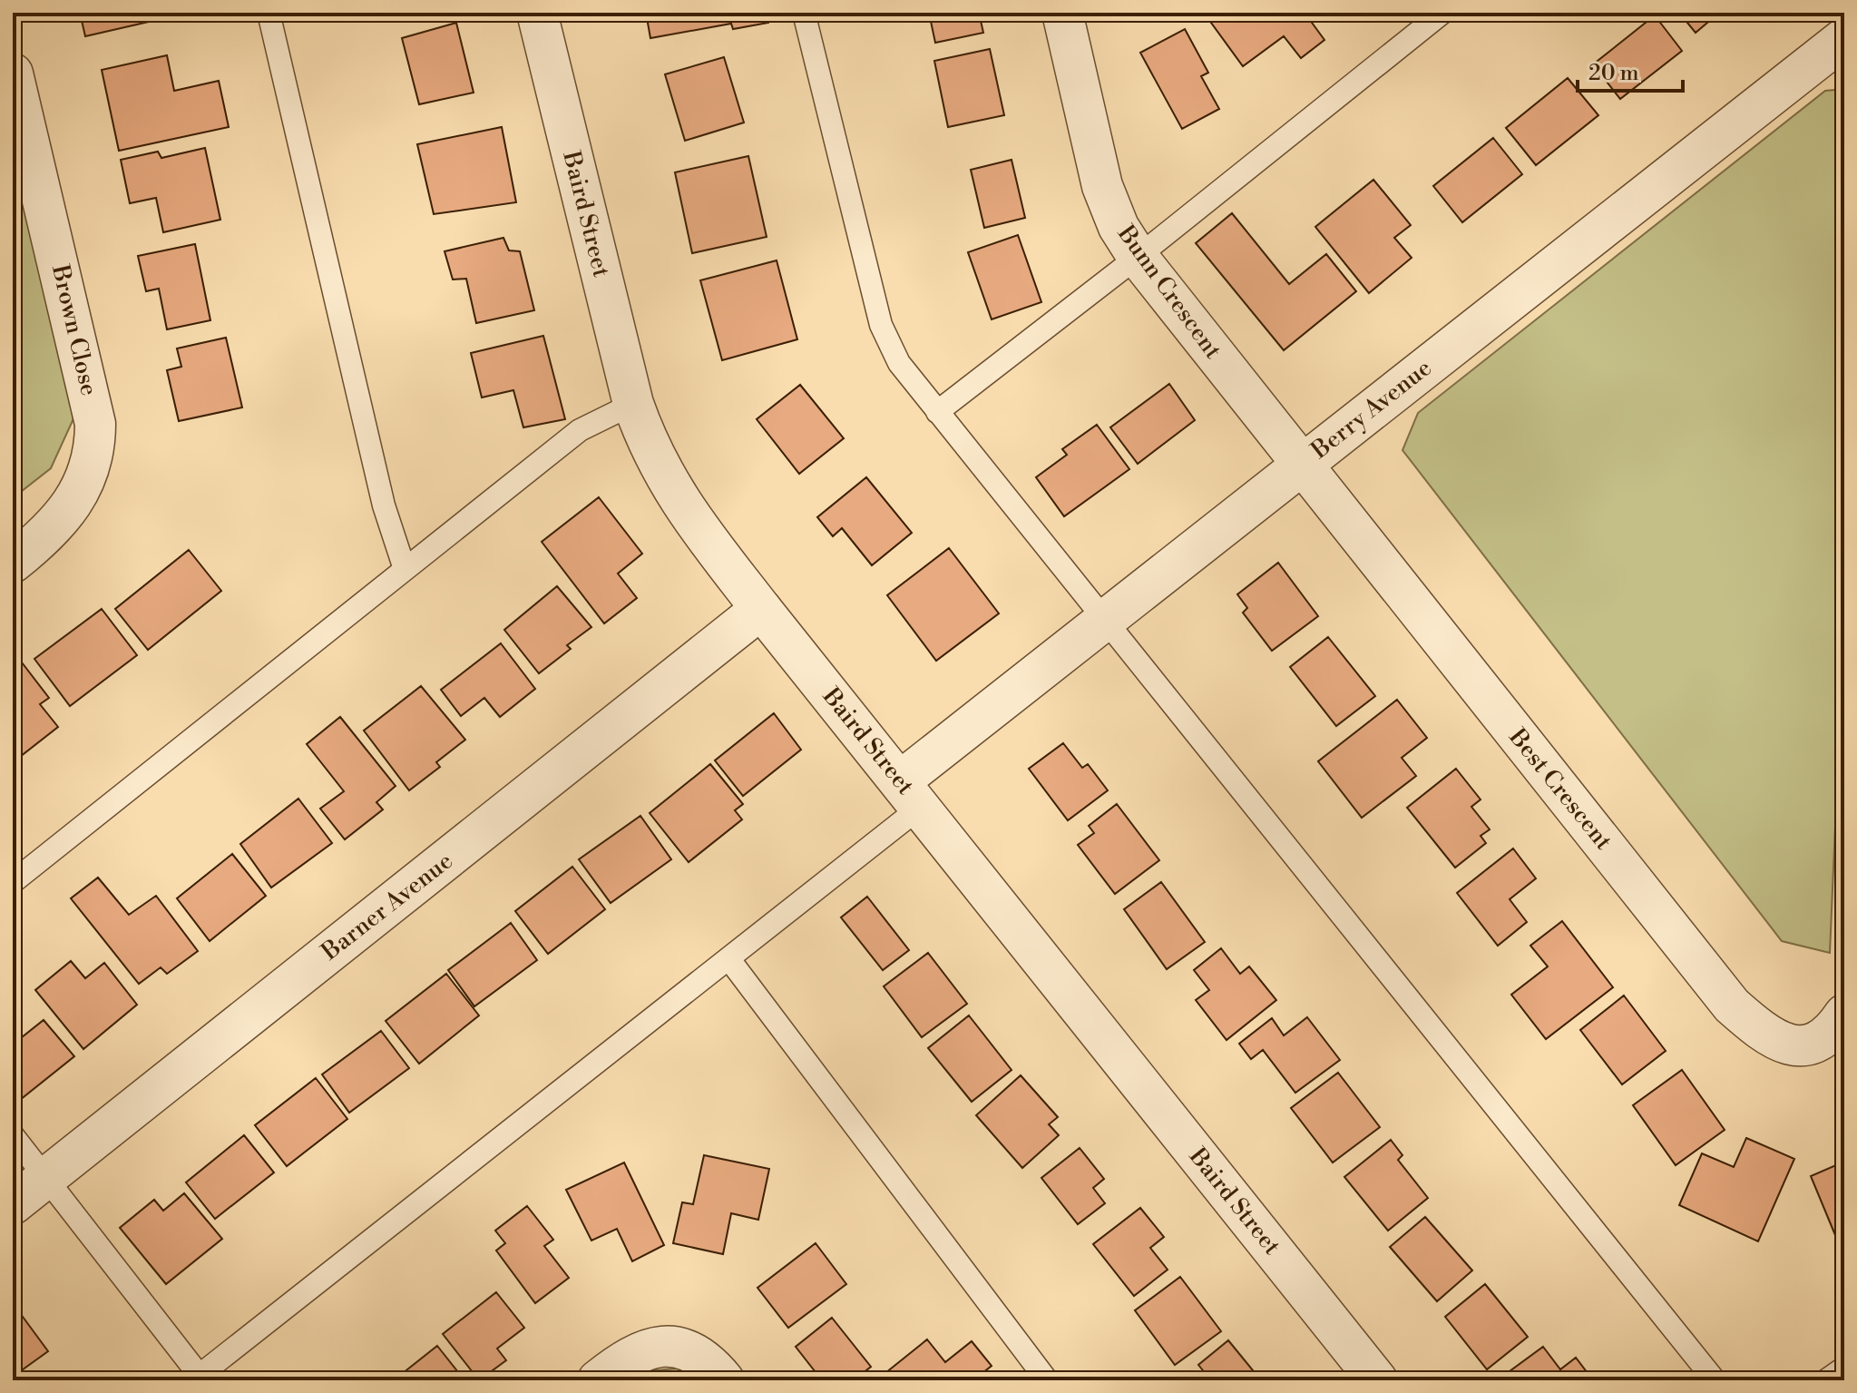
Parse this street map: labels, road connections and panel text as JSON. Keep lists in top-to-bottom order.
{
  "streets": {
    "street": [
      "Baird Street",
      "Bunn Crescent",
      "Brown Close",
      "Berry Avenue",
      "Best Crescent",
      "Barner Avenue"
    ]
  },
  "crossings": [
    ["Baird Street", "Berry Avenue"],
    ["Baird Street", "Barner Avenue"],
    ["Bunn Crescent", "Berry Avenue"],
    ["Bunn Crescent", "Best Crescent"],
    ["Berry Avenue", "Best Crescent"]
  ],
  "scale_bar": "20 m"
}
